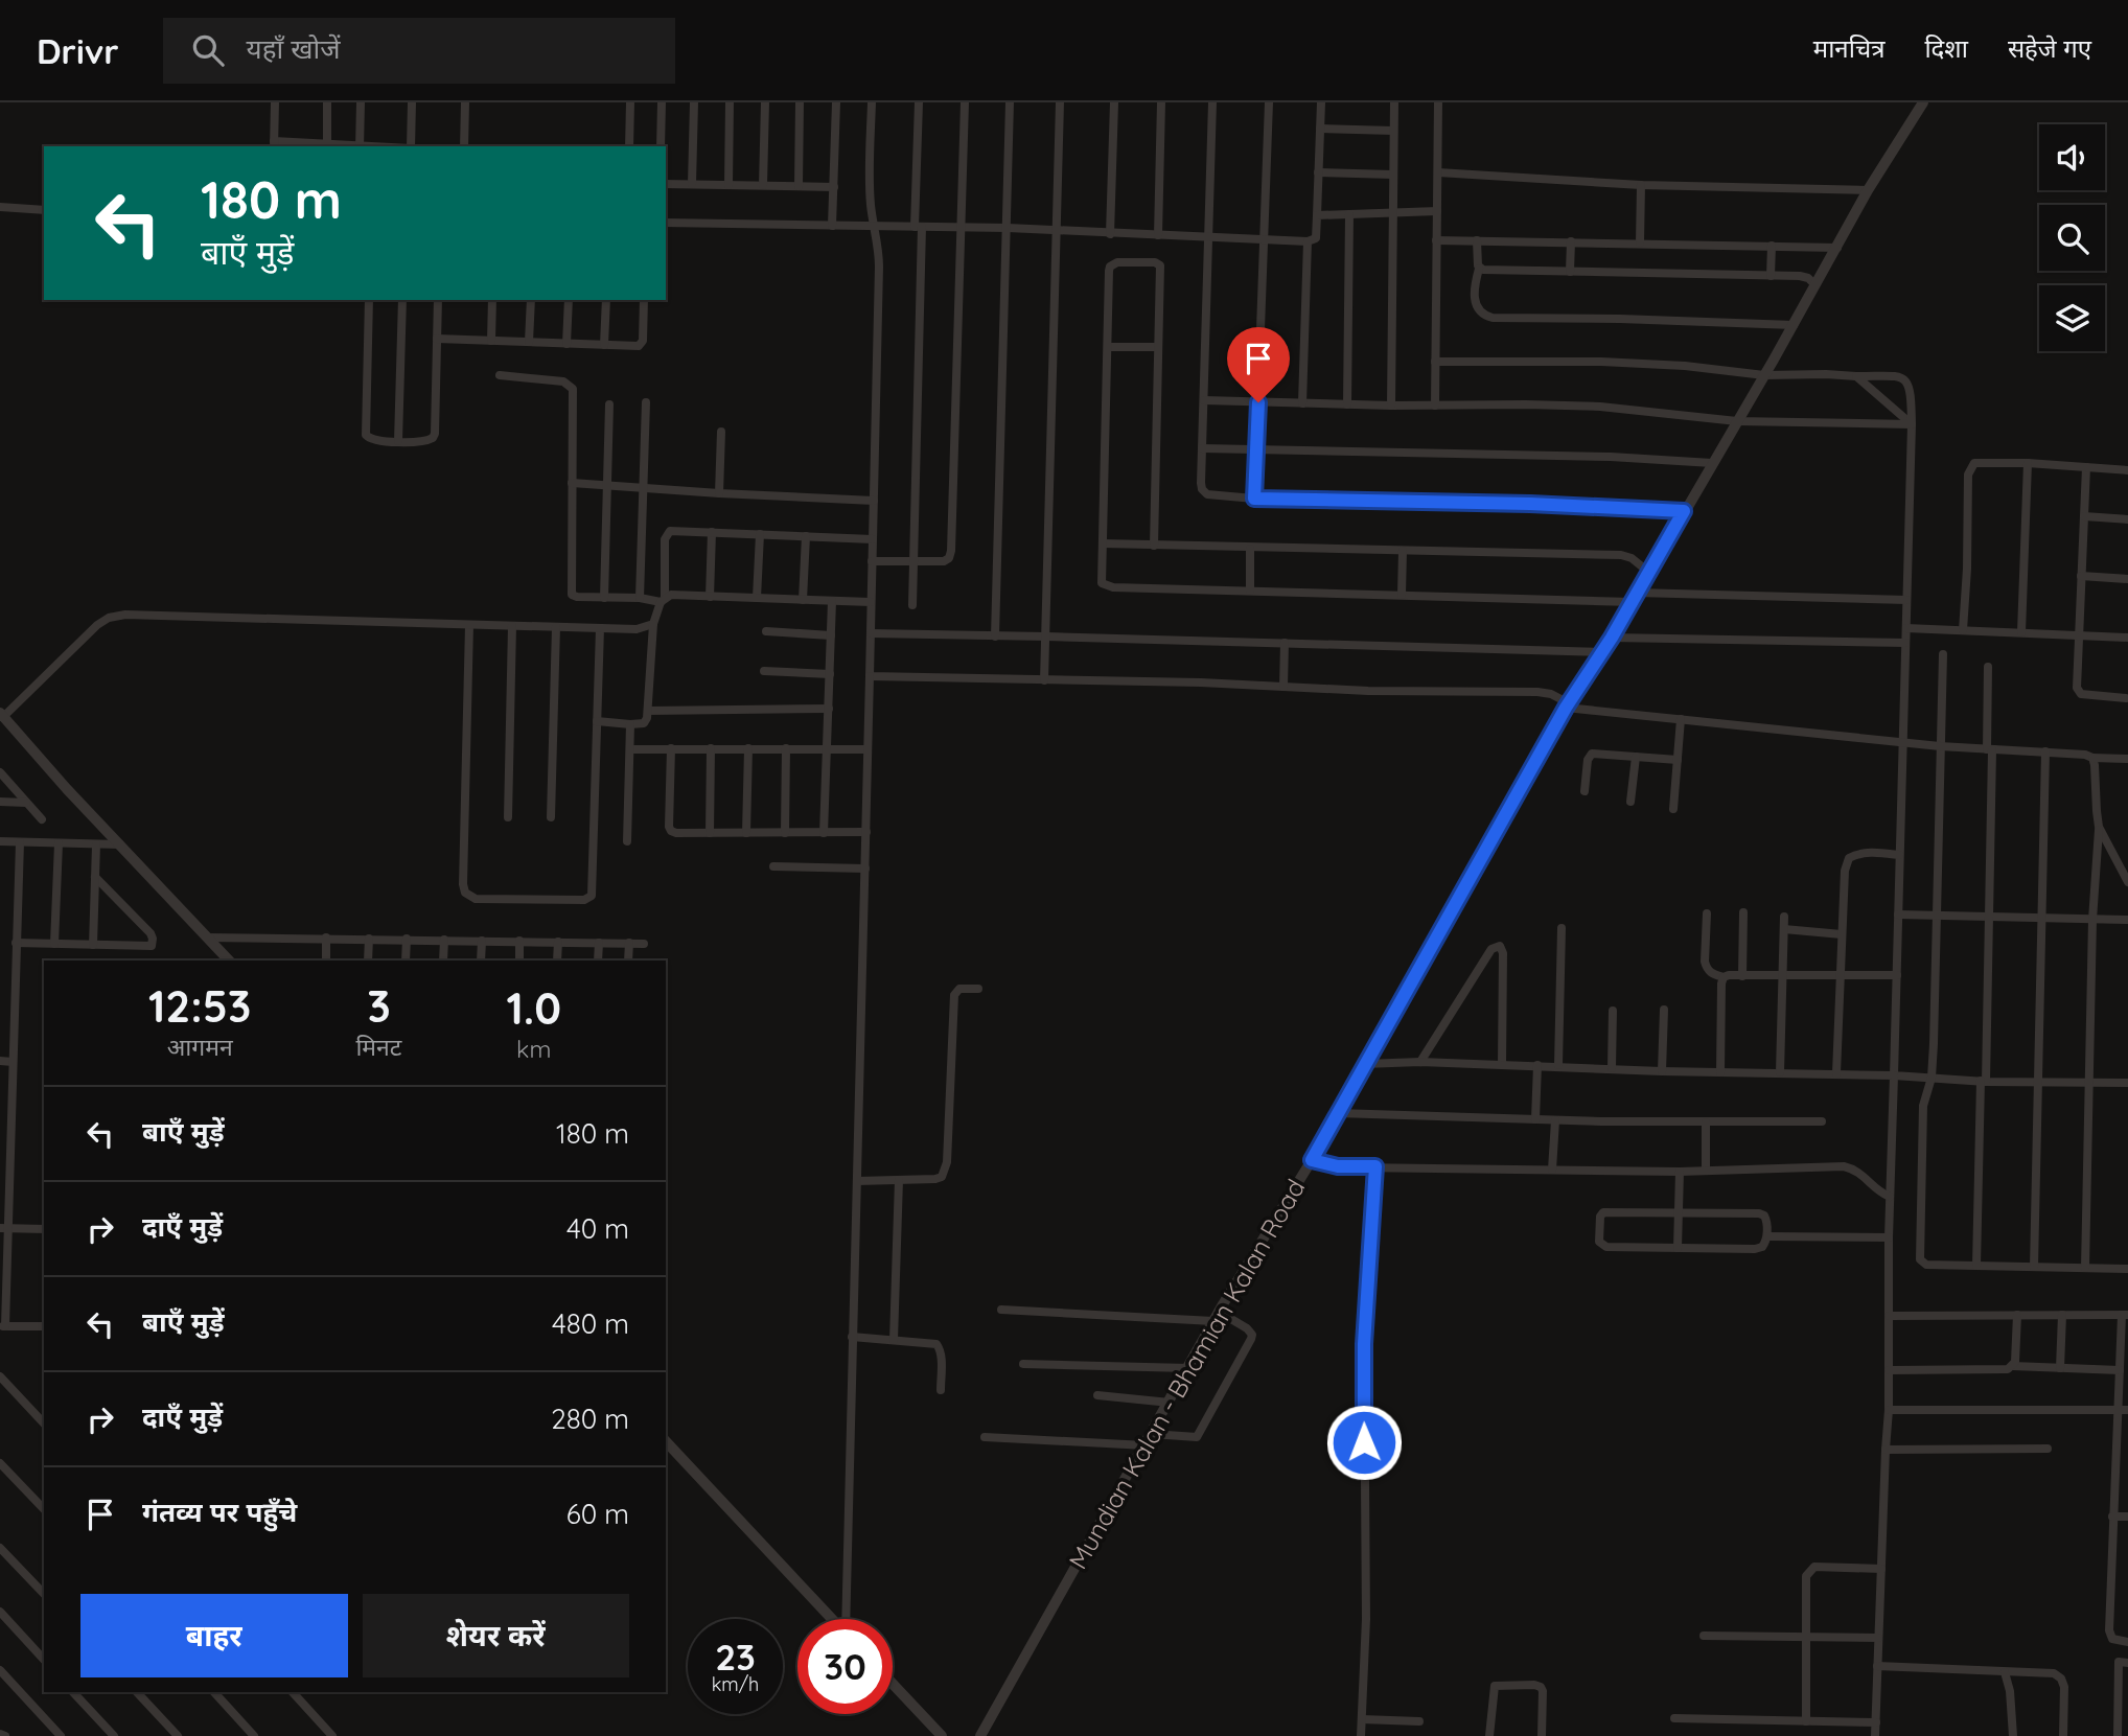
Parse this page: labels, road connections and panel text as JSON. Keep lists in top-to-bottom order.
{
  "streets": {
    "street": ["Mundian Kalan - Bhamian Kalan Road"]
  },
  "page": {
    "header": "Drivr",
    "search": "यहाँ खोजें",
    "nav": ["मानचित्र", "दिशा", "सहेजे गए"],
    "turn": ["180 m", "बाएँ मुड़ें"],
    "eta": [
      "12:53",
      "आगमन",
      "3",
      "मिनट",
      "1.0",
      "km"
    ],
    "list": [
      {
        "name": "बाएँ मुड़ें",
        "value": "180 m"
      },
      {
        "name": "दाएँ मुड़ें",
        "value": "40 m"
      },
      {
        "name": "बाएँ मुड़ें",
        "value": "480 m"
      },
      {
        "name": "दाएँ मुड़ें",
        "value": "280 m"
      },
      {
        "name": "गंतव्य पर पहुँचे",
        "value": "60 m"
      }
    ],
    "buttons": ["बाहर", "शेयर करें"],
    "speed": "23 km/h",
    "limit": "30"
  }
}
